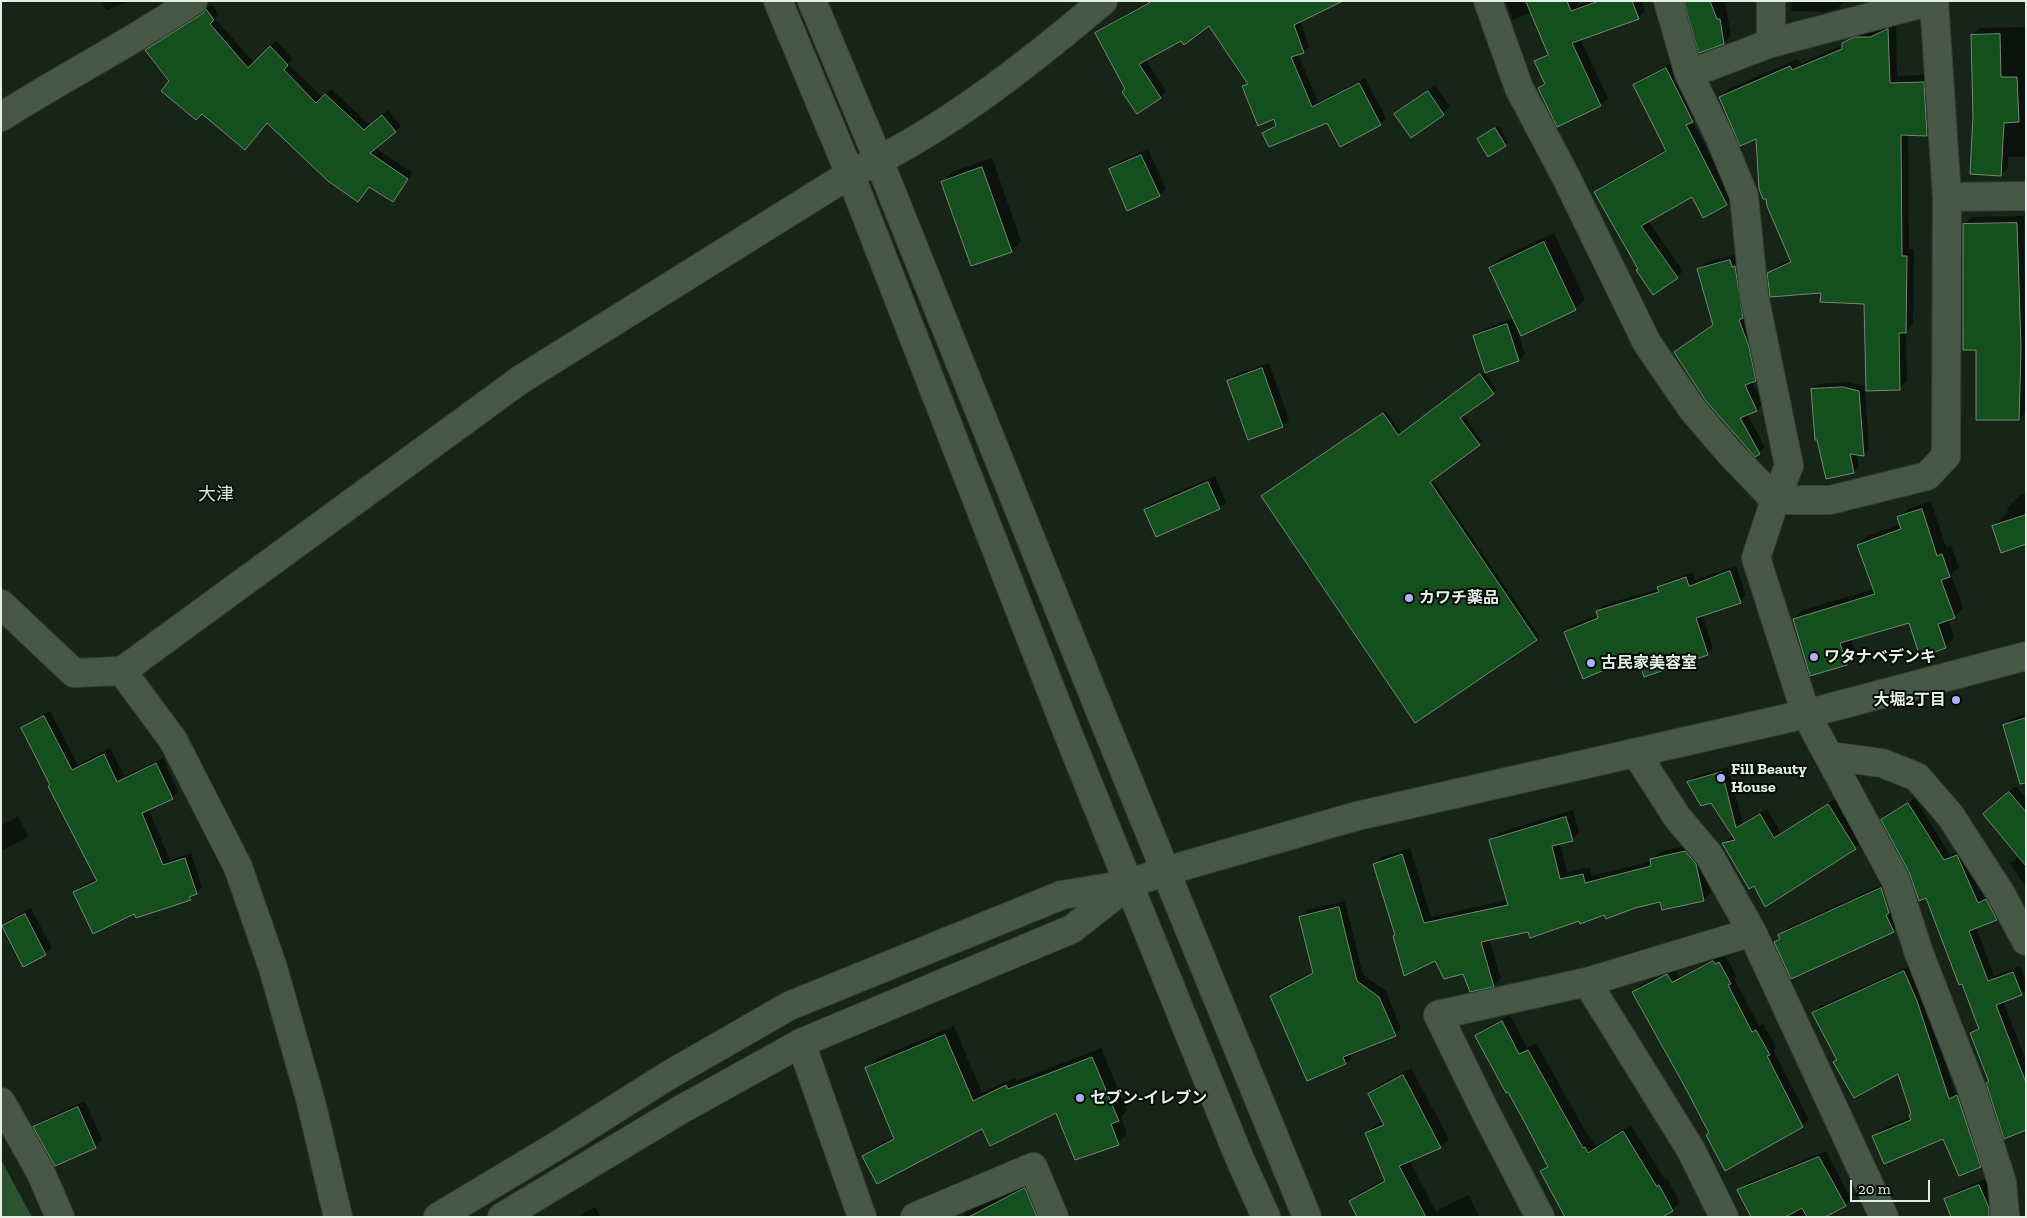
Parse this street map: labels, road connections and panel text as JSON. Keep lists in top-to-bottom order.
{
  "districts": ["大津"],
  "places": [
    "カワチ薬品",
    "ワタナベデンキ",
    "古民家美容室",
    "大堀2丁目",
    "Fill Beauty House",
    "セブン-イレブン"
  ],
  "scale_bar": "20 m"
}
